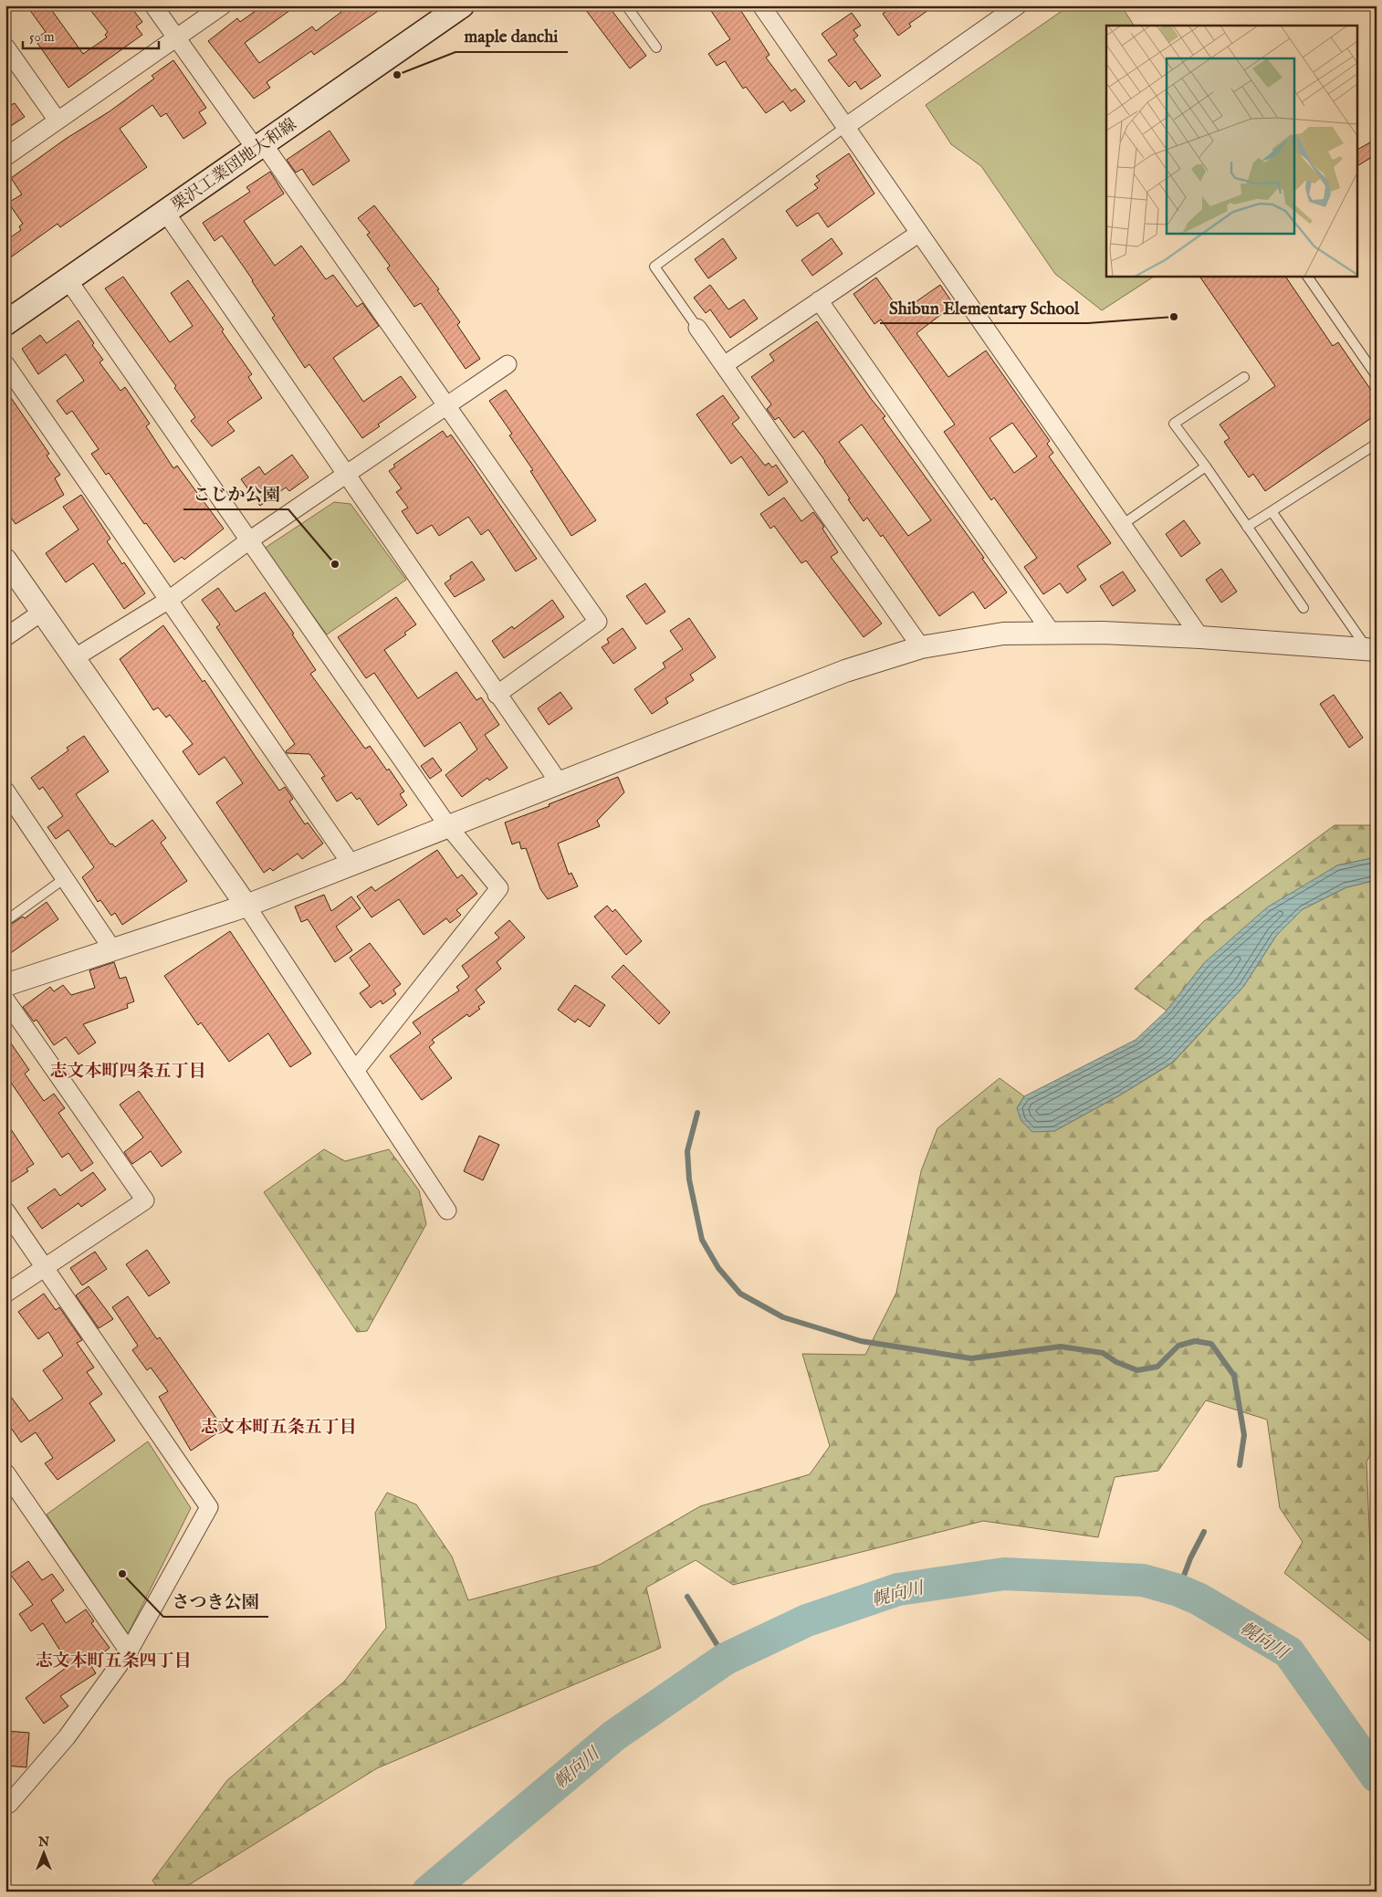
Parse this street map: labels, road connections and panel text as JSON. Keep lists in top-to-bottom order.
{
  "streets": {
    "main road": ["栗沢工業団地大和線"]
  },
  "districts": ["志文本町四条五丁目", "志文本町五条五丁目", "志文本町五条四丁目"],
  "water": ["幌向川"],
  "places": [
    "maple danchi",
    "Shibun Elementary School",
    "こじか公園",
    "さつき公園"
  ],
  "scale_bar": "50 m",
  "north": "top"
}
